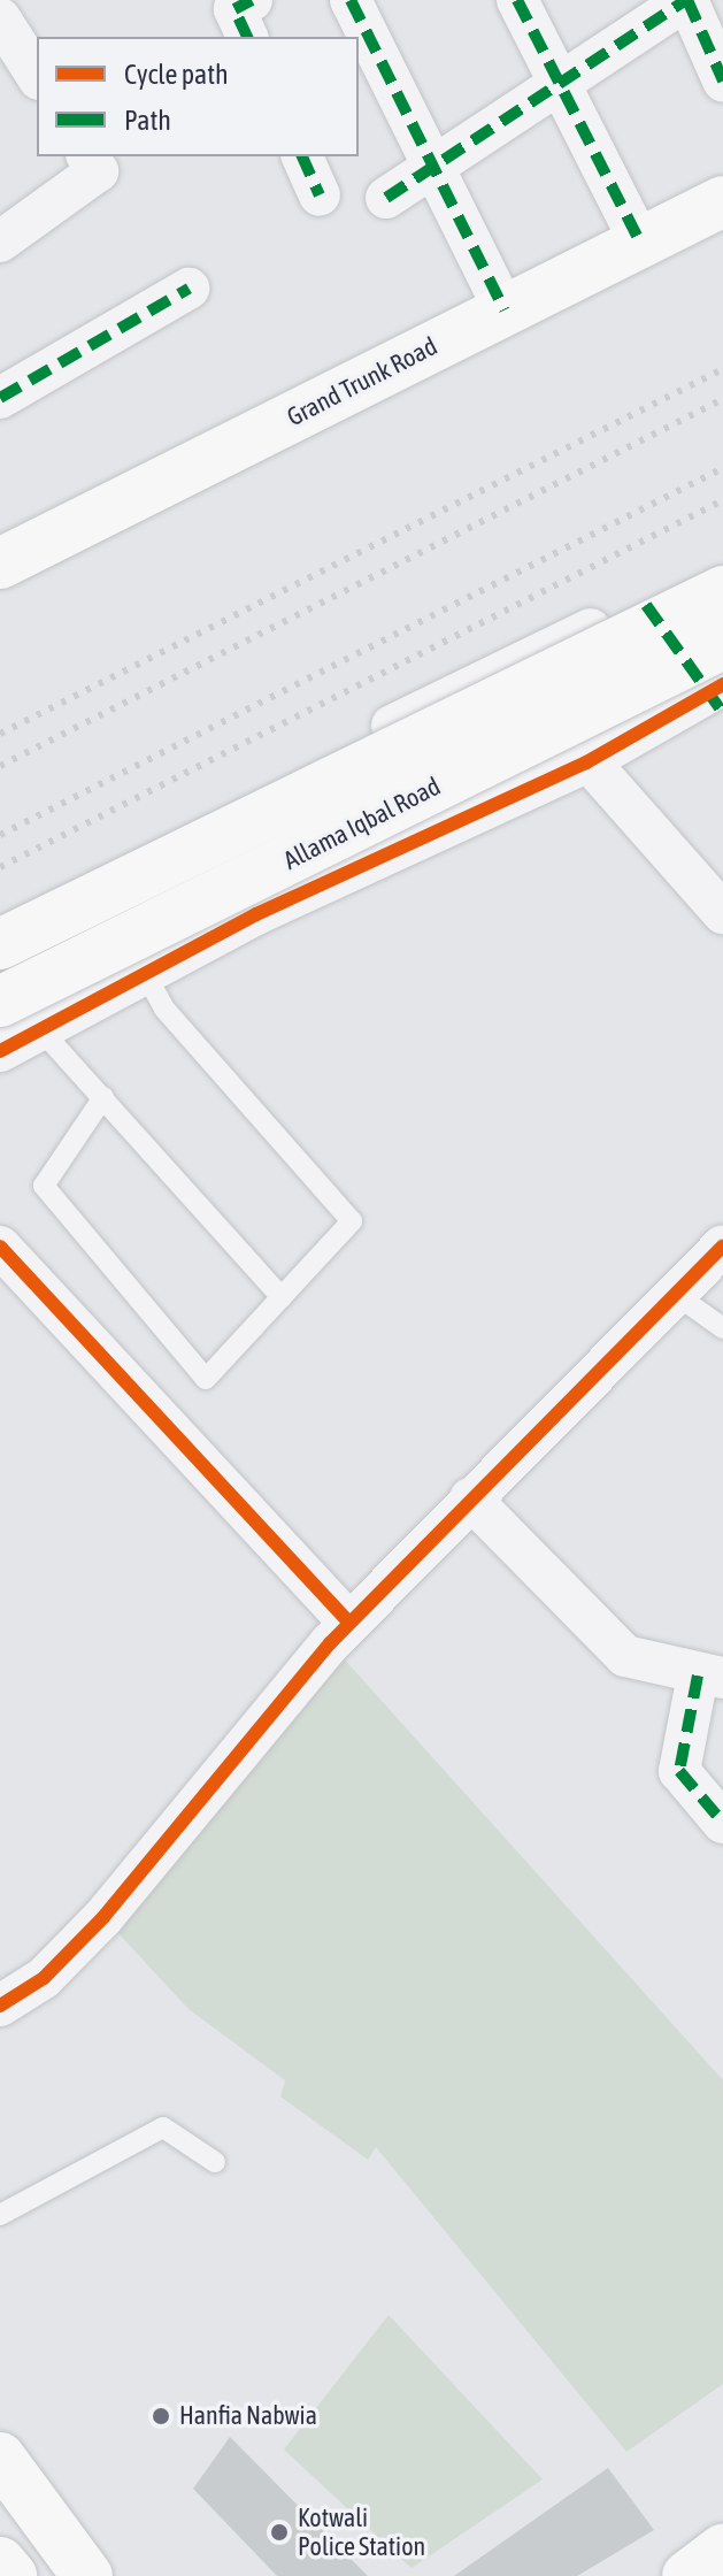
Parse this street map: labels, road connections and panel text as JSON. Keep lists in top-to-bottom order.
{
  "streets": {
    "main road": ["Grand Trunk Road", "Allama Iqbal Road"]
  },
  "places": ["Hanfia Nabwia", "Kotwali Police Station"],
  "legend": ["Cycle path", "Path"]
}
